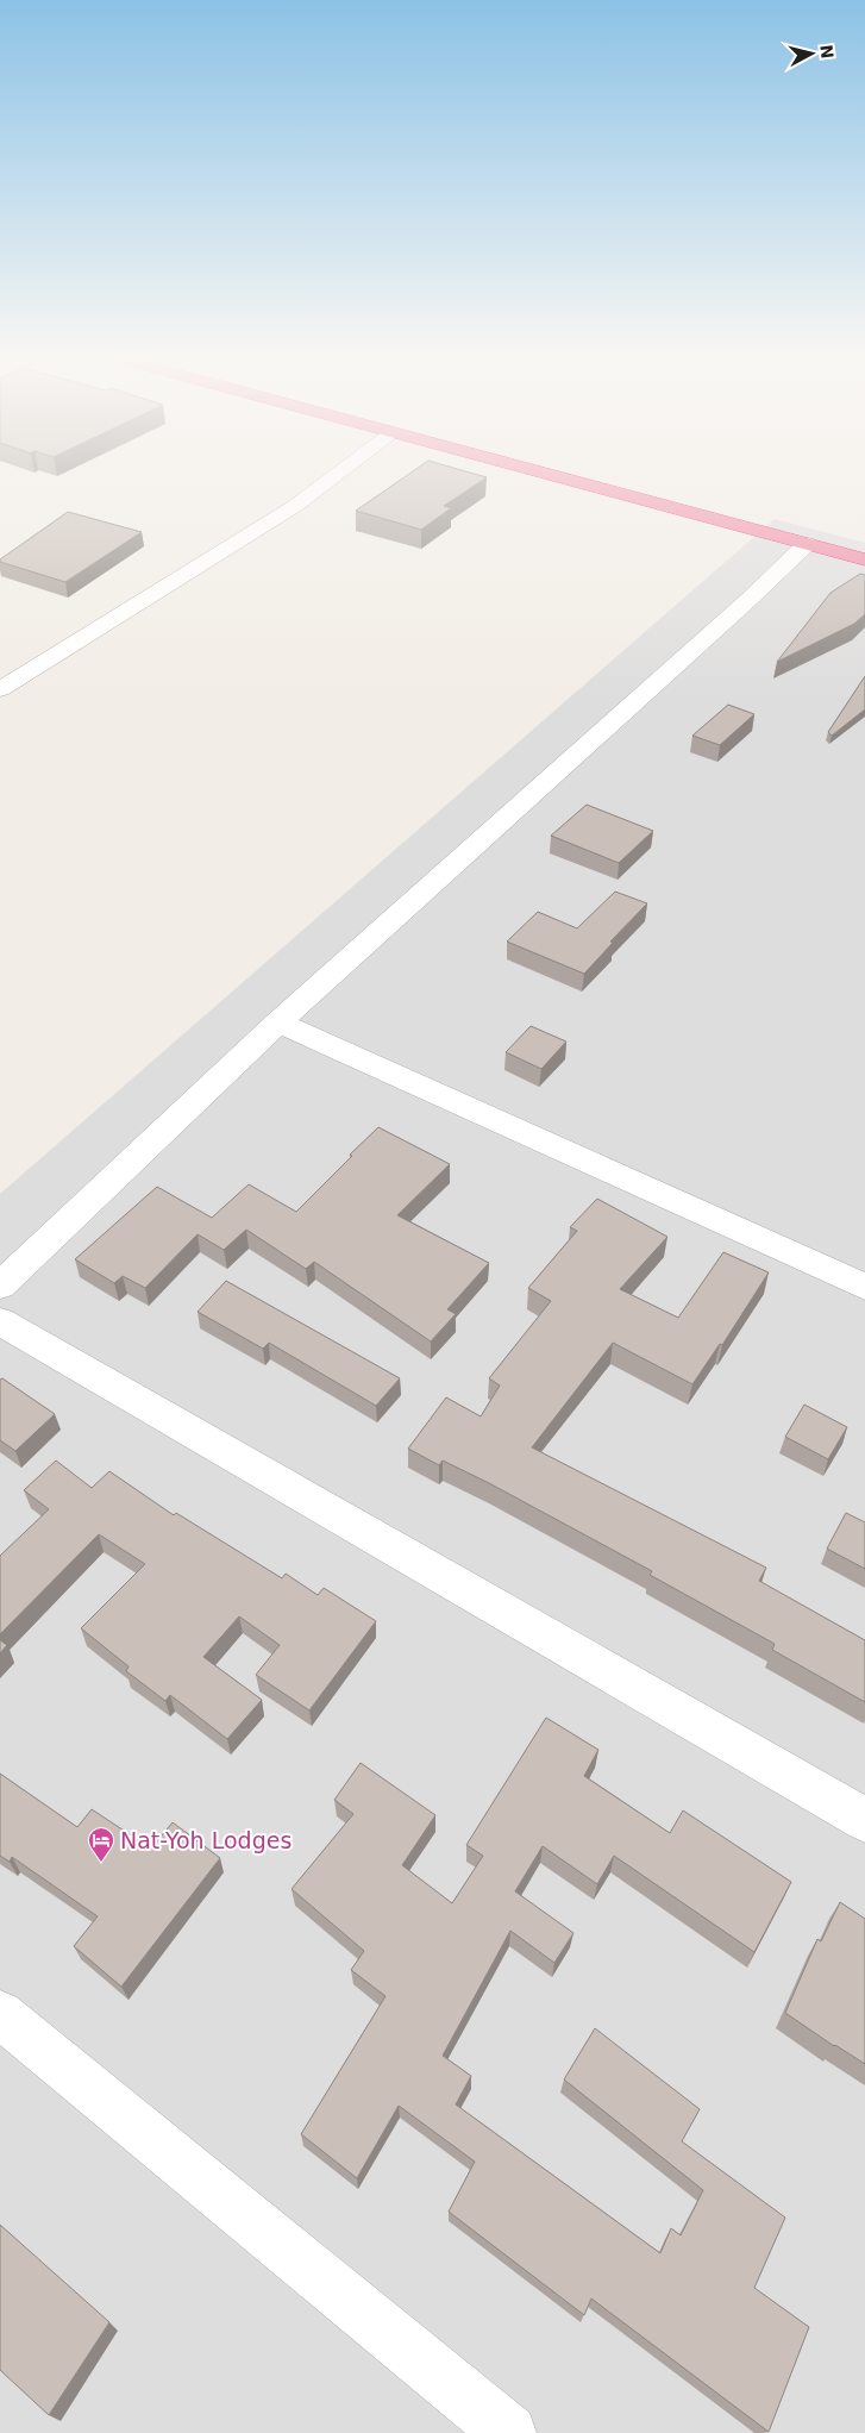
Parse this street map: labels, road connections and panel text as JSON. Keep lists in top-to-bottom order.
{
  "places": {
    "hotel": ["Nat-Yoh Lodges"]
  },
  "north": "right"
}
